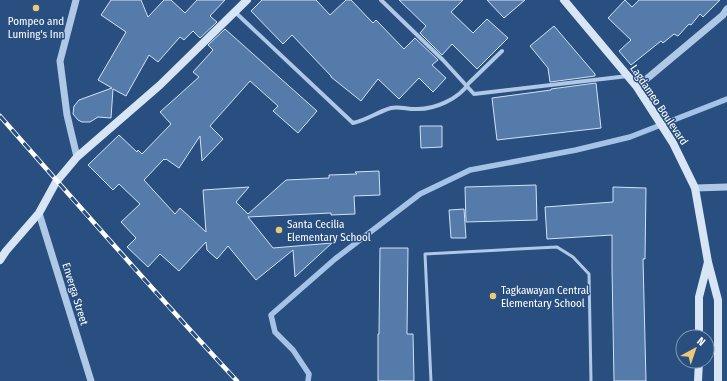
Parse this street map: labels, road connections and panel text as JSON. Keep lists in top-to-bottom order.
{
  "streets": {
    "main road": ["Lagdameo Boulevard"],
    "street": ["Enverga Street"]
  },
  "places": ["Pompeo and Luming's Inn", "Santa Cecilia Elementary School", "Tagkawayan Central Elementary School"],
  "north": "top right"
}
